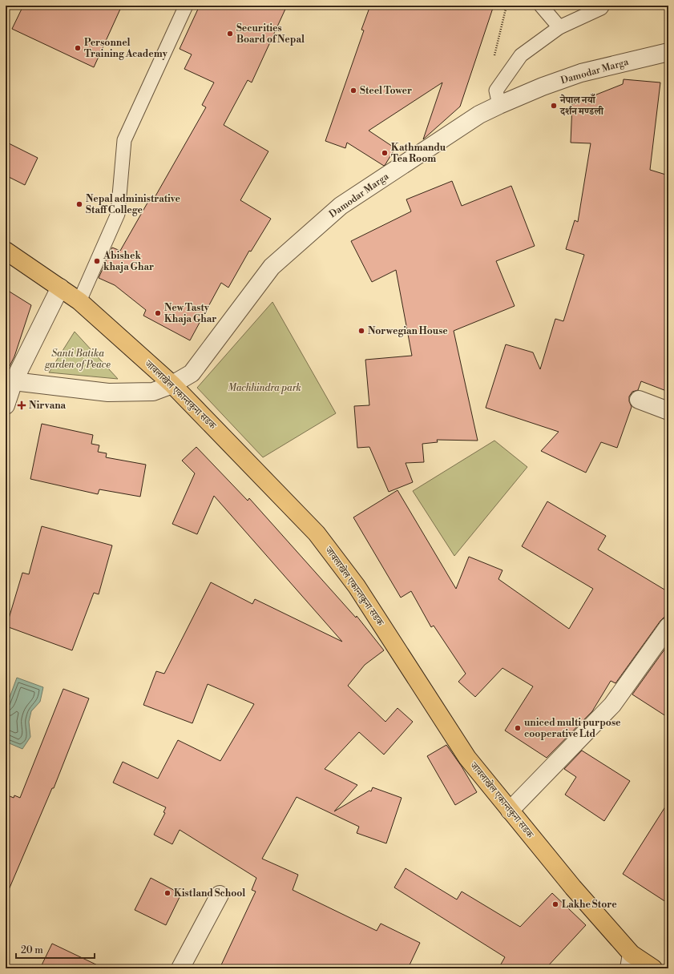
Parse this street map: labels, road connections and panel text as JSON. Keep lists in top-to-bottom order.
{
  "streets": {
    "main road": ["जावलाखेल एकान्तकुना सडक"],
    "street": ["Damodar Marga"]
  },
  "crossings": [
    ["Damodar Marga", "जावलाखेल एकान्तकुना सडक"]
  ],
  "parks": ["Santi Batika garden of Peace", "Machhindra park"],
  "places": {
    "other": [
      "Securities Board of Nepal",
      "Personnel Training Academy",
      "Steel Tower",
      "नेपाल नयाँ दर्शन मण्डली",
      "Kathmandu Tea Room",
      "Nepal administrative Staff College",
      "Abishek khaja Ghar",
      "New Tasty Khaja Ghar",
      "Norwegian House",
      "uniced multi purpose cooperative Ltd",
      "Kistland School",
      "Lakhe Store"
    ],
    "health": ["Nirvana"]
  },
  "scale_bar": "20 m"
}
